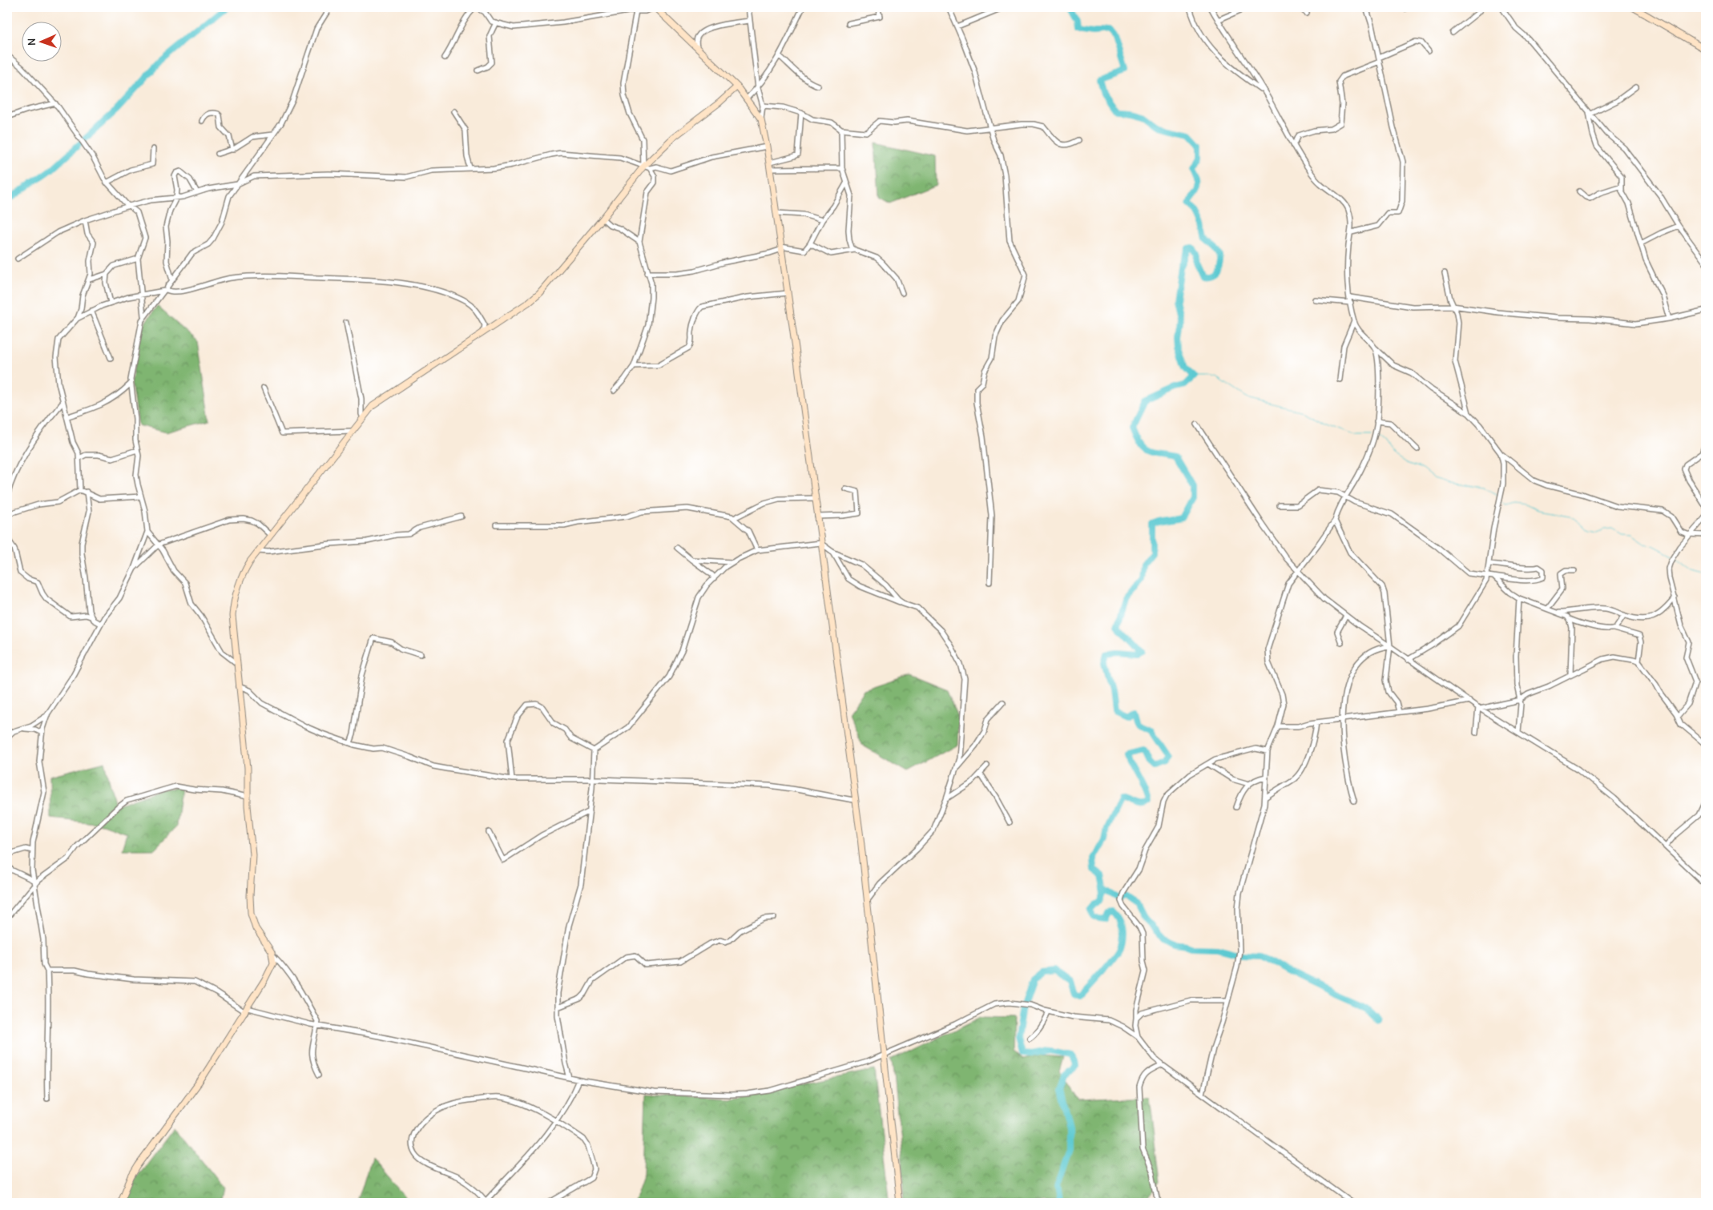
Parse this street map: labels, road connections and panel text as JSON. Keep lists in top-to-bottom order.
{
  "north": "left"
}
